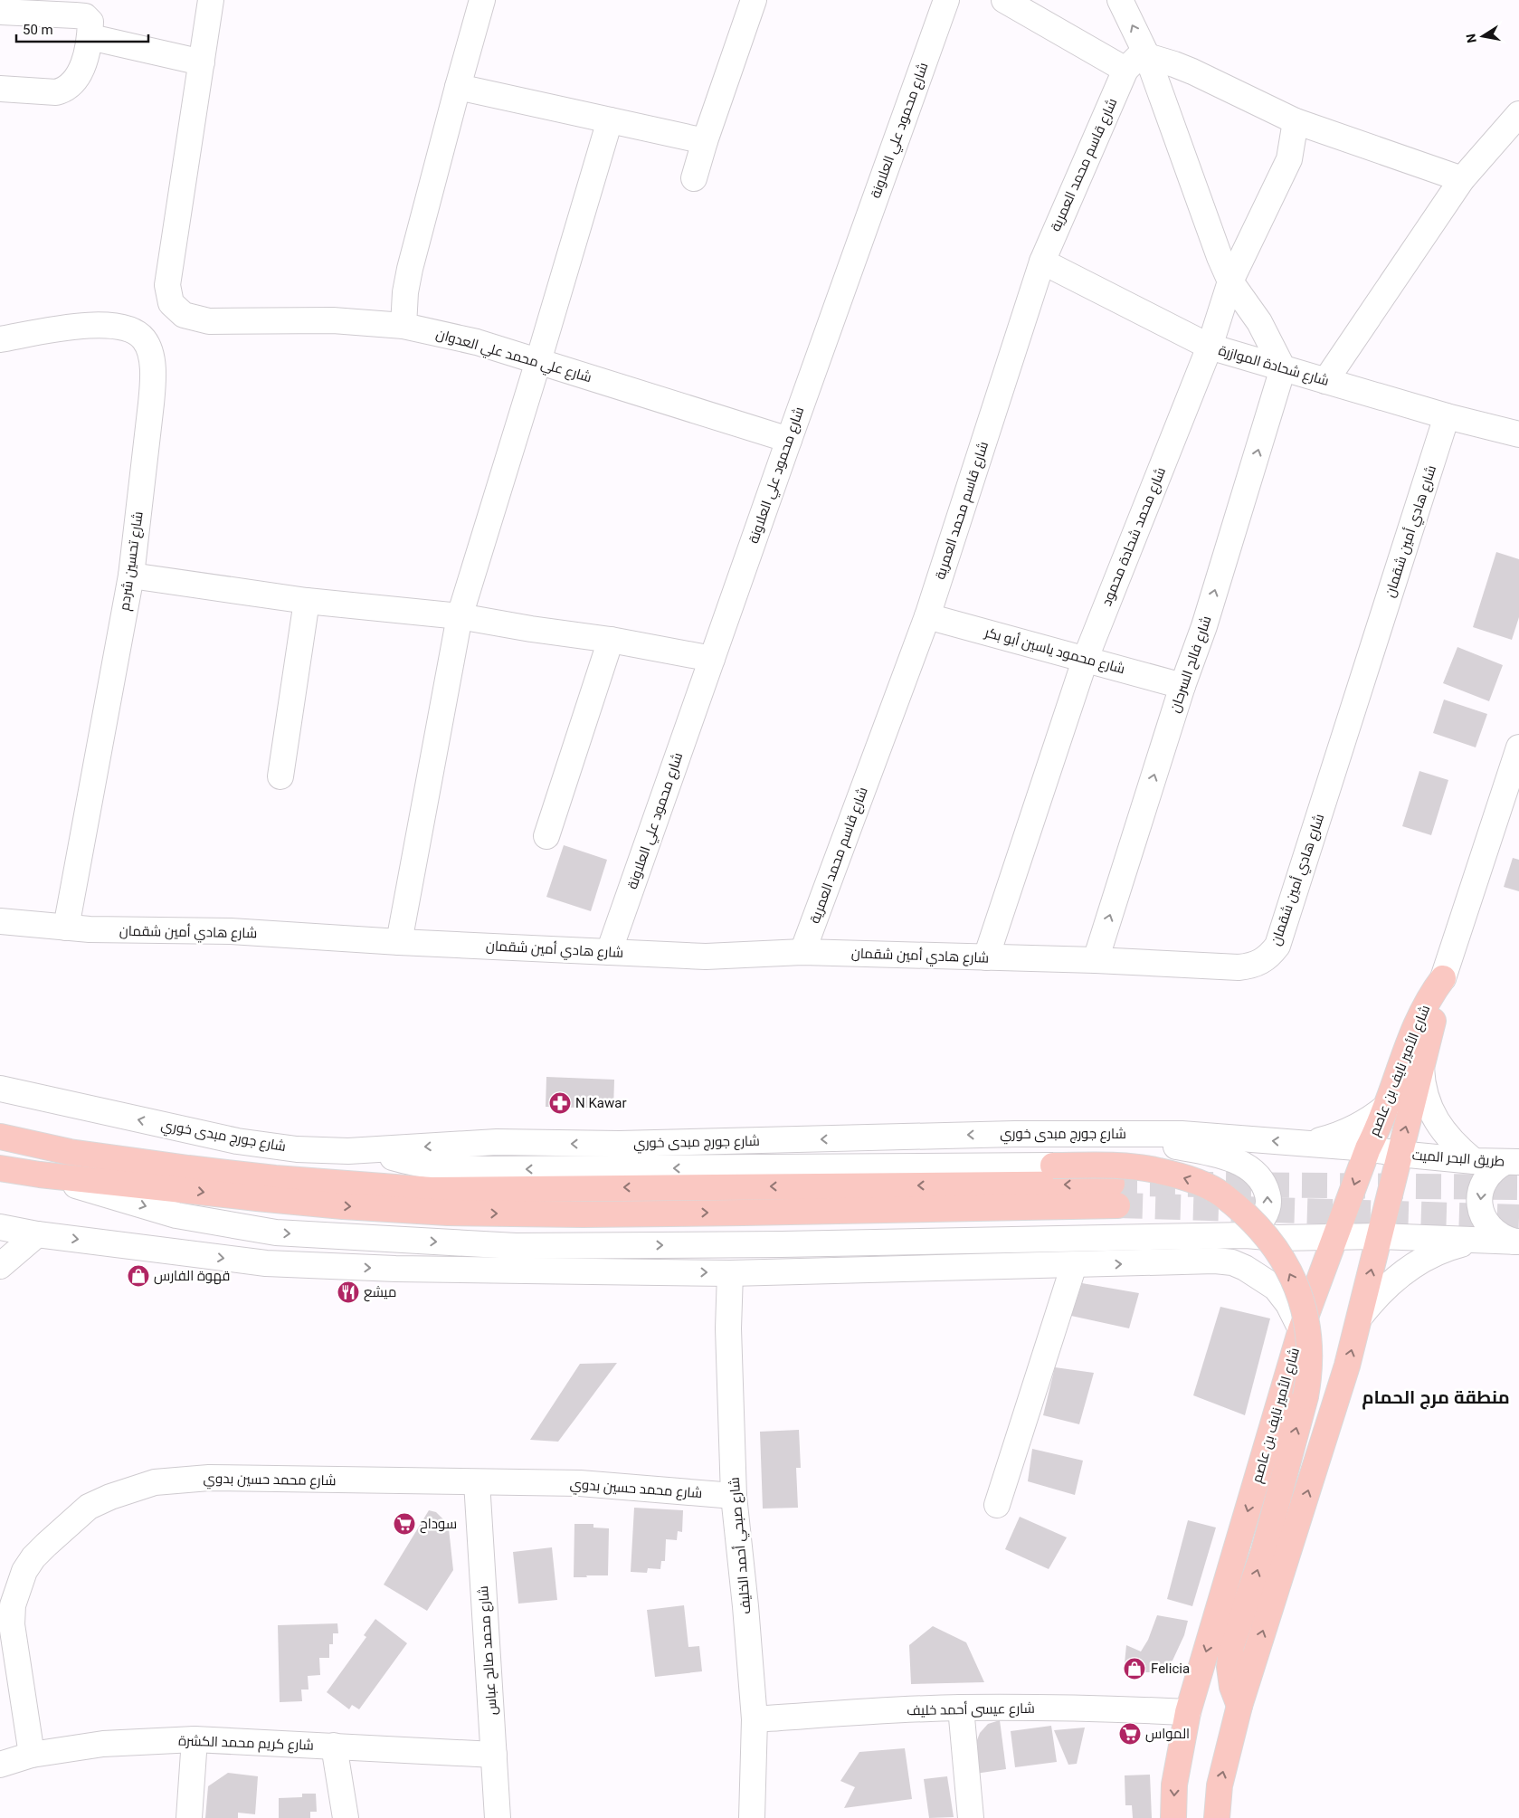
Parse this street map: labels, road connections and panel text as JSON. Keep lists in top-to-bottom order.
{
  "streets": {
    "main road": ["شارع الأمير نايف بن عاصم"],
    "street": [
      "شارع محمود علي العلاونة",
      "شارع قاسم محمد العمرية",
      "شارع علي محمد علي العدوان",
      "شارع شحادة الموازرة",
      "شارع هادي أمين شقمان",
      "شارع محمد شحادة محمود",
      "شارع تحسين شردم",
      "شارع محمود ياسين أبو بكر",
      "شارع فالح السرحان",
      "شارع جورج مبدى خوري",
      "طريق البحر الميت",
      "شارع محمد حسين بدوي",
      "شارع صبحي أحمد الخليف",
      "شارع محمد صالح عباس",
      "شارع عيسى أحمد خليف",
      "شارع كريم محمد الكشرة"
    ]
  },
  "crossings": [
    ["شارع محمود علي العلاونة", "شارع علي محمد علي العدوان"],
    ["شارع محمود علي العلاونة", "شارع هادي أمين شقمان"],
    ["شارع قاسم محمد العمرية", "شارع شحادة الموازرة"],
    ["شارع قاسم محمد العمرية", "شارع هادي أمين شقمان"],
    ["شارع قاسم محمد العمرية", "شارع محمود ياسين أبو بكر"],
    ["شارع شحادة الموازرة", "شارع هادي أمين شقمان"],
    ["شارع شحادة الموازرة", "شارع محمد شحادة محمود"],
    ["شارع شحادة الموازرة", "شارع فالح السرحان"],
    ["شارع هادي أمين شقمان", "شارع محمد شحادة محمود"],
    ["شارع هادي أمين شقمان", "شارع تحسين شردم"],
    ["شارع هادي أمين شقمان", "شارع فالح السرحان"],
    ["شارع محمد شحادة محمود", "شارع محمود ياسين أبو بكر"],
    ["شارع محمود ياسين أبو بكر", "شارع فالح السرحان"],
    ["شارع الأمير نايف بن عاصم", "شارع جورج مبدى خوري"],
    ["شارع الأمير نايف بن عاصم", "طريق البحر الميت"],
    ["شارع الأمير نايف بن عاصم", "شارع عيسى أحمد خليف"],
    ["شارع جورج مبدى خوري", "طريق البحر الميت"],
    ["شارع محمد حسين بدوي", "شارع صبحي أحمد الخليف"],
    ["شارع محمد حسين بدوي", "شارع محمد صالح عباس"],
    ["شارع محمد حسين بدوي", "شارع كريم محمد الكشرة"],
    ["شارع صبحي أحمد الخليف", "شارع عيسى أحمد خليف"],
    ["شارع محمد صالح عباس", "شارع كريم محمد الكشرة"]
  ],
  "one_way": ["شارع فالح السرحان"],
  "districts": ["منطقة مرج الحمام"],
  "places": {
    "pharmacy": ["N Kawar"],
    "shop": ["قهوة الفارس", "Felicia"],
    "restaurant": ["ميشع"],
    "supermarket": ["سوداح", "المواس"]
  },
  "scale_bar": "50 m",
  "north": "left"
}
